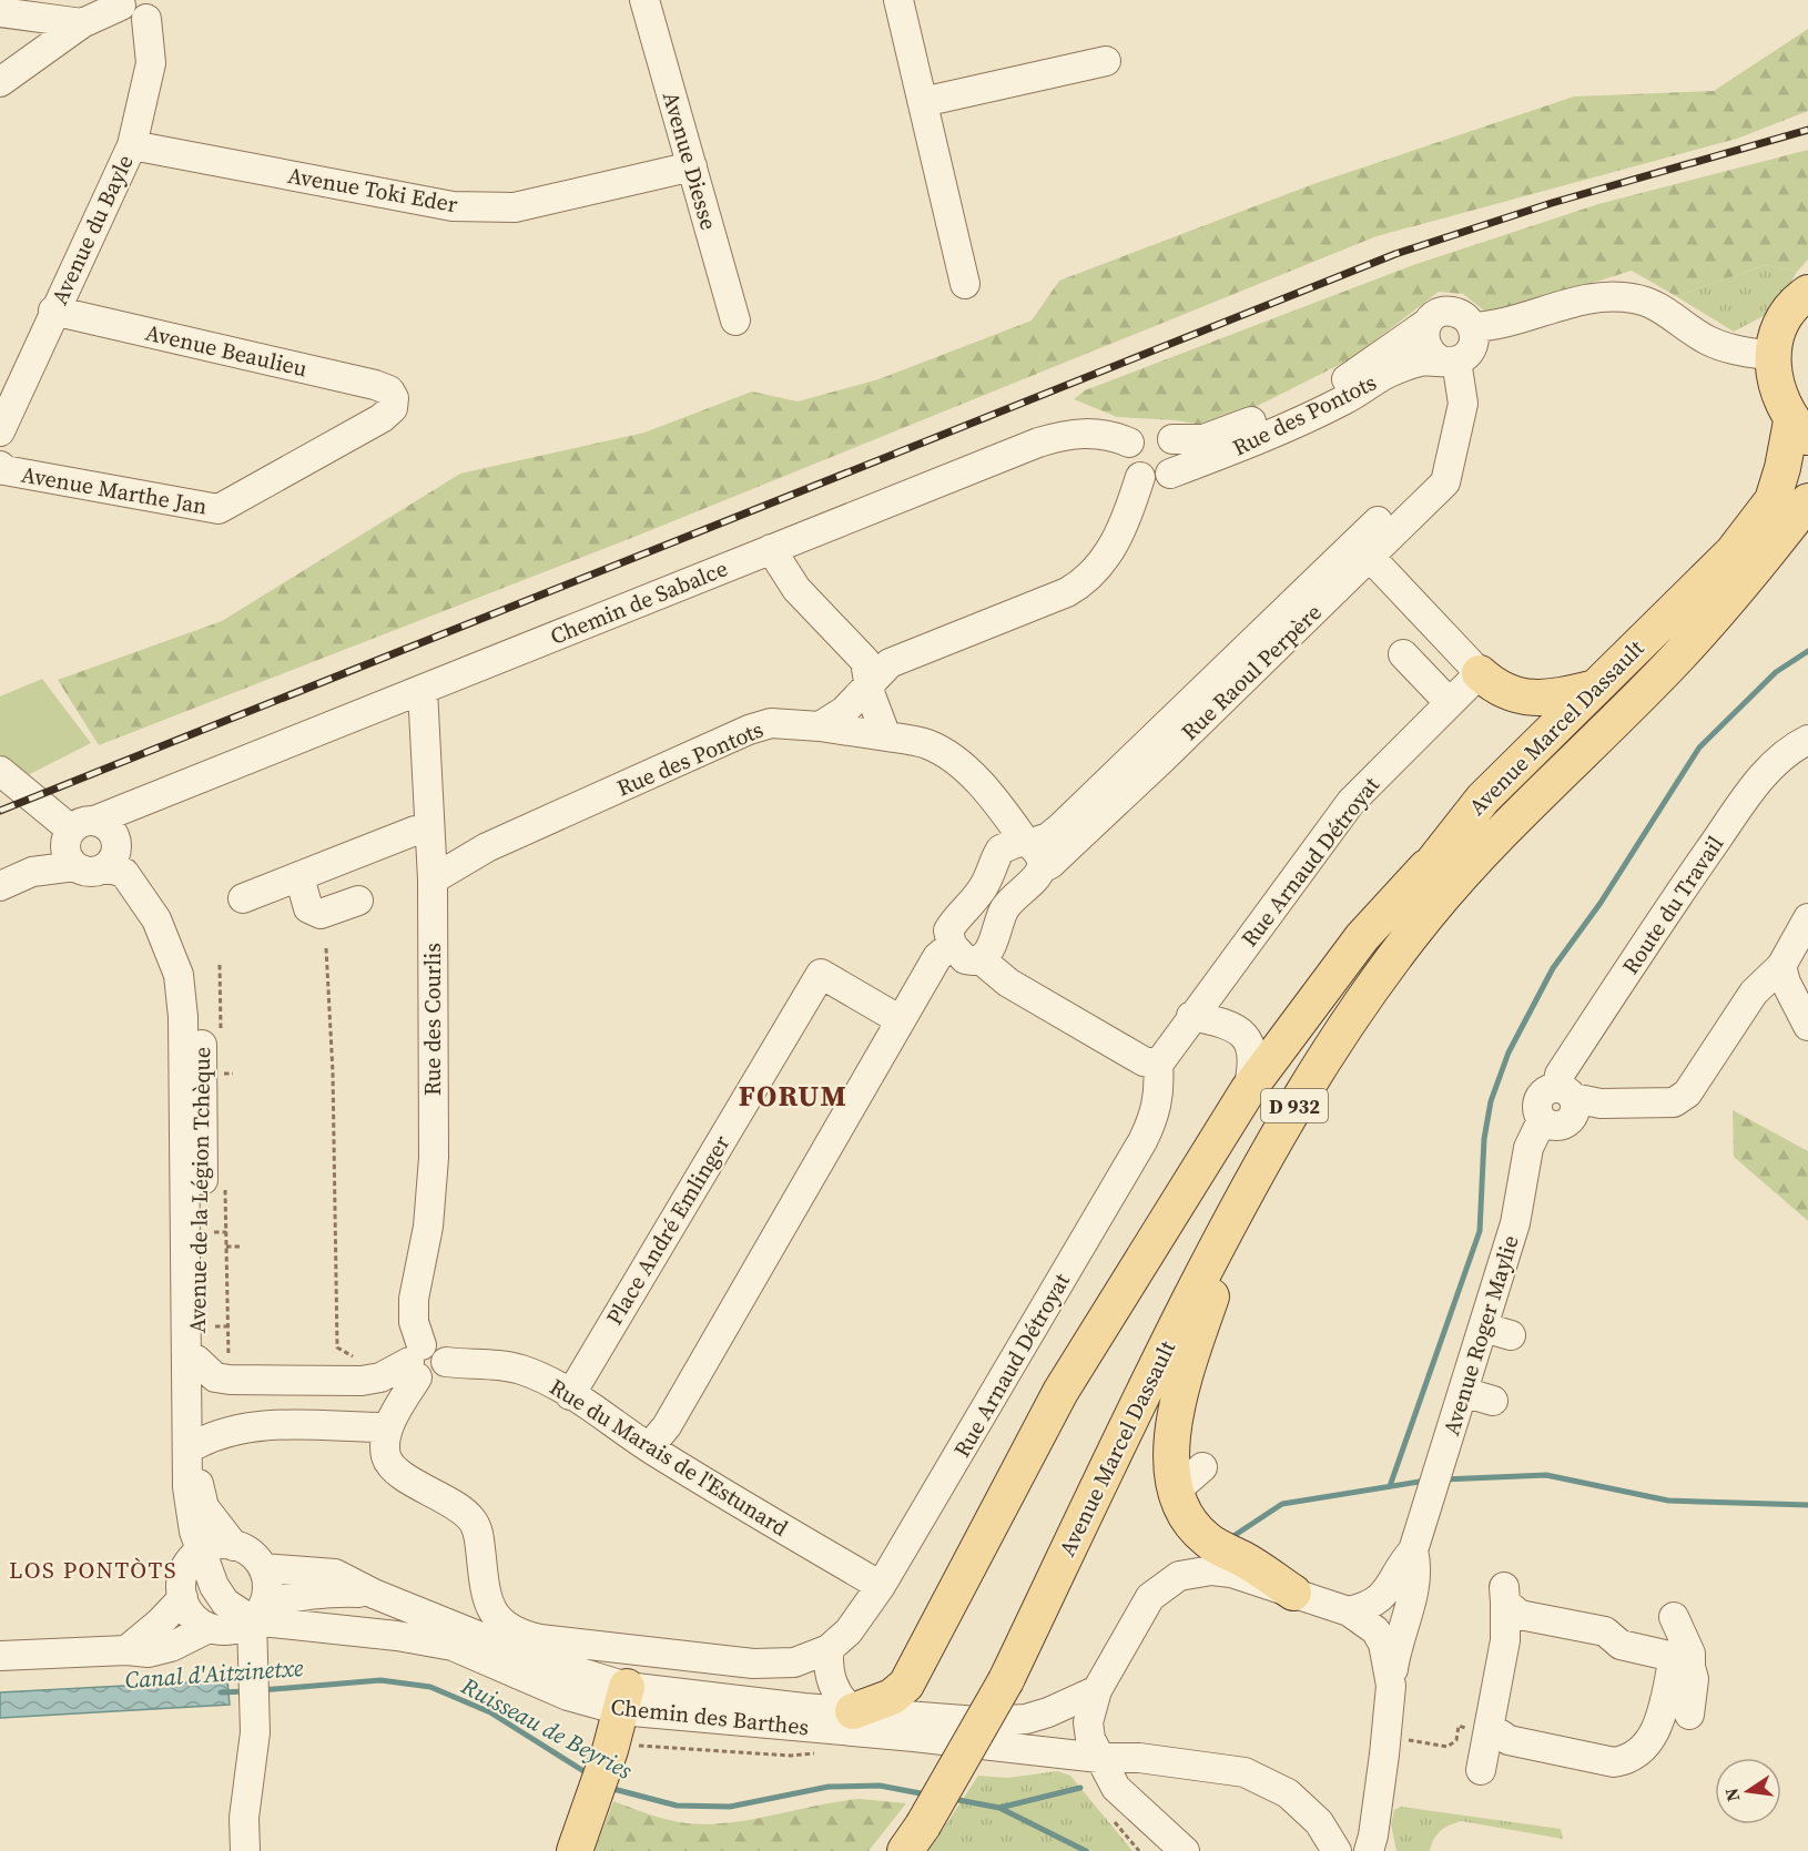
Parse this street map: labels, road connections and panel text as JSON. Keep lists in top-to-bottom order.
{
  "streets": {
    "main road": ["Avenue Marcel Dassault", "D 932"],
    "street": [
      "Avenue Diesse",
      "Avenue Toki Eder",
      "Avenue du Bayle",
      "Avenue Beaulieu",
      "Rue des Pontots",
      "Avenue Marthe Jan",
      "Chemin de Sabalce",
      "Rue Raoul Perpère",
      "Rue Arnaud Détroyat",
      "Route du Travail",
      "Rue des Courlis",
      "Avenue de la Légion Tchèque",
      "Place André Emlinger",
      "Avenue Roger Maylie",
      "Rue du Marais de l'Estunard",
      "Chemin des Barthes"
    ]
  },
  "crossings": [
    ["Avenue Diesse", "Avenue Toki Eder"],
    ["Avenue Toki Eder", "Avenue du Bayle"],
    ["Avenue du Bayle", "Avenue Beaulieu"],
    ["Avenue Beaulieu", "Avenue Marthe Jan"],
    ["Rue des Pontots", "Chemin de Sabalce"],
    ["Rue des Pontots", "Rue Raoul Perpère"],
    ["Rue des Pontots", "Rue des Courlis"],
    ["Chemin de Sabalce", "Rue des Courlis"],
    ["Chemin de Sabalce", "Avenue de la Légion Tchèque"],
    ["Rue Arnaud Détroyat", "Rue du Marais de l'Estunard"],
    ["Route du Travail", "Avenue Roger Maylie"],
    ["Rue des Courlis", "Rue du Marais de l'Estunard"],
    ["Place André Emlinger", "Rue du Marais de l'Estunard"]
  ],
  "districts": ["FORUM", "LOS PONTÒTS"],
  "water": ["Canal d'Aitzinetxe", "Ruisseau de Beyries"],
  "north": "left"
}
